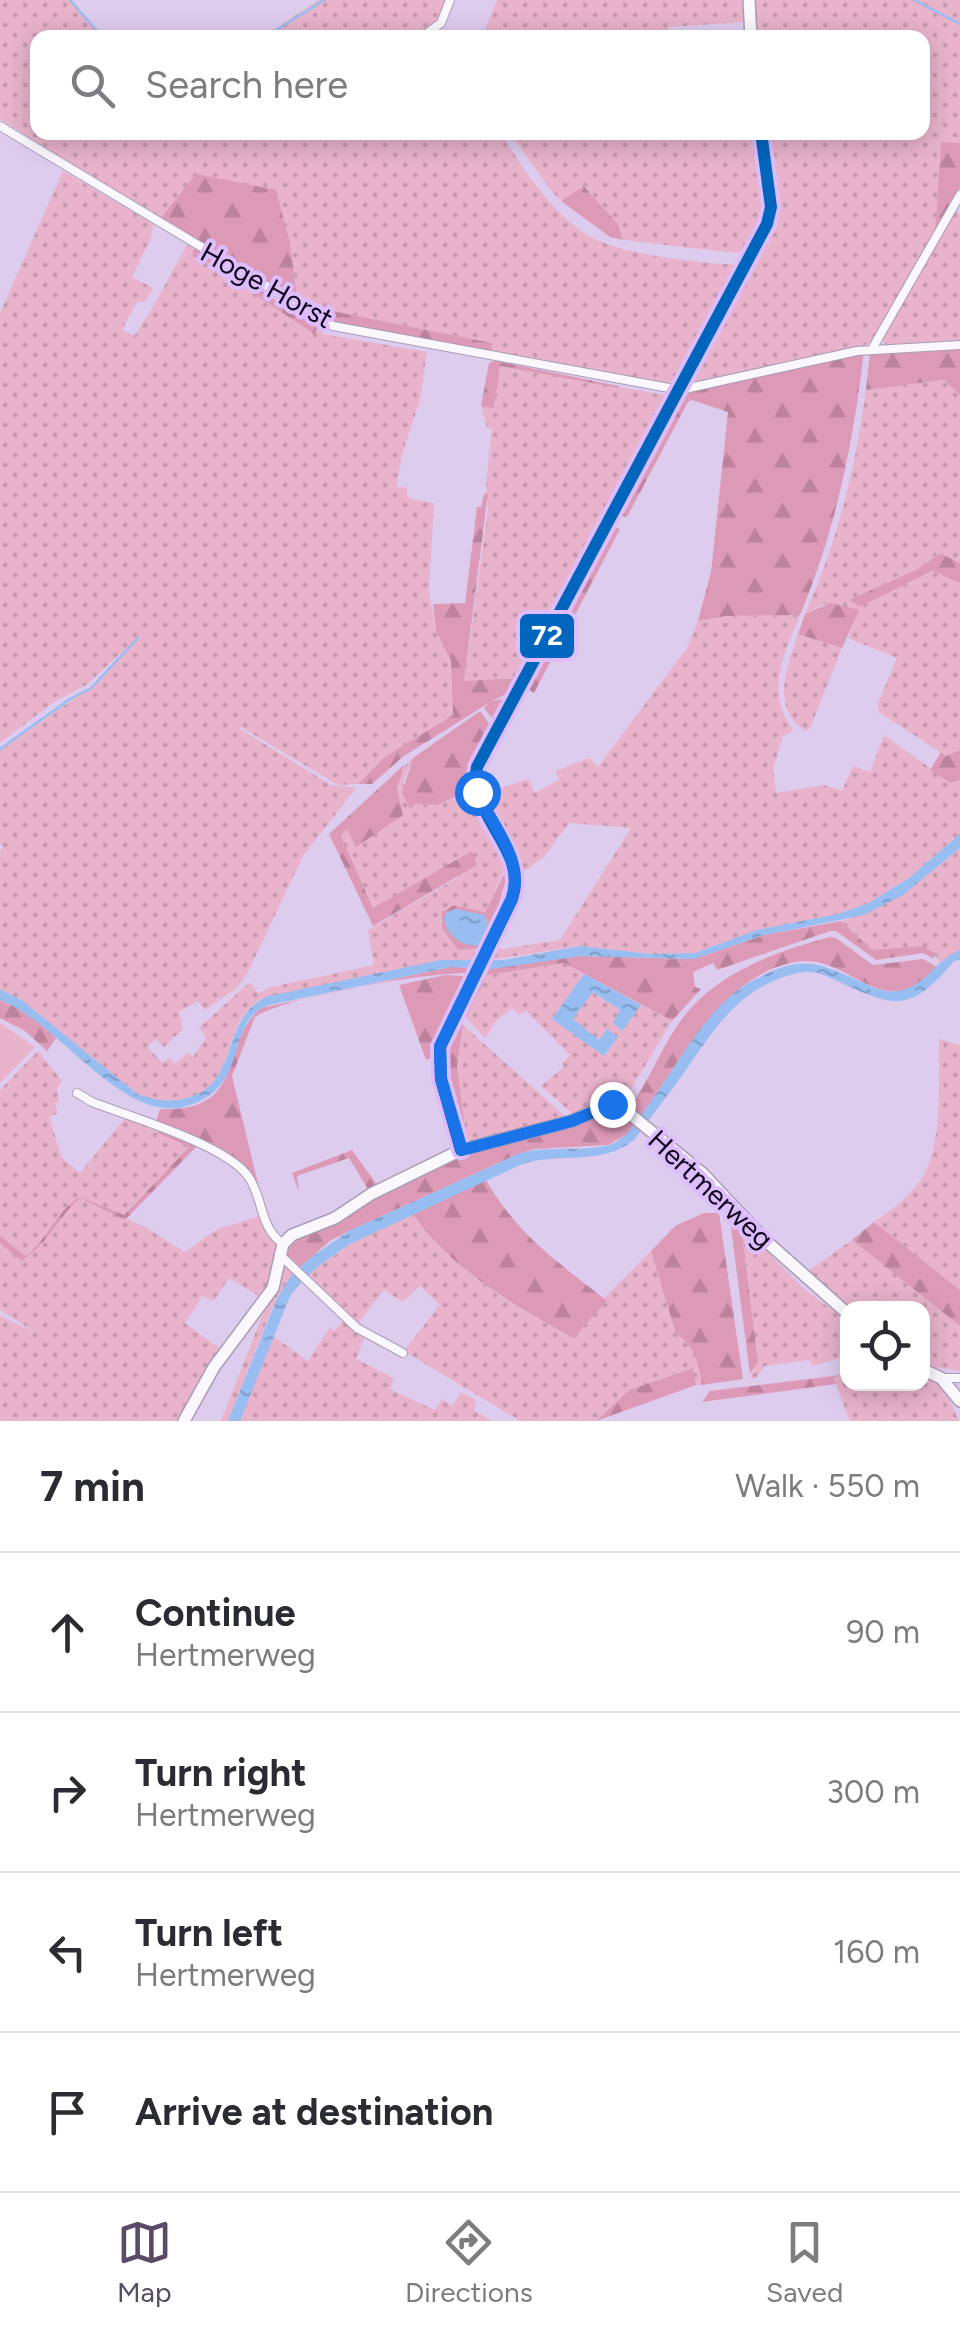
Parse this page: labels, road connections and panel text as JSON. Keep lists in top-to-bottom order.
{
  "streets": {
    "street": ["Hoge Horst", "Hertmerweg"]
  },
  "lines": ["transit line 72"],
  "page": {
    "search": "Search here",
    "heading": ["7 min", "Walk · 550 m"],
    "list": [
      ["Continue", "Hertmerweg", "90 m"],
      ["Turn right", "Hertmerweg", "300 m"],
      ["Turn left", "Hertmerweg", "160 m"],
      "Arrive at destination"
    ],
    "nav": ["Map", "Directions", "Saved"]
  }
}
